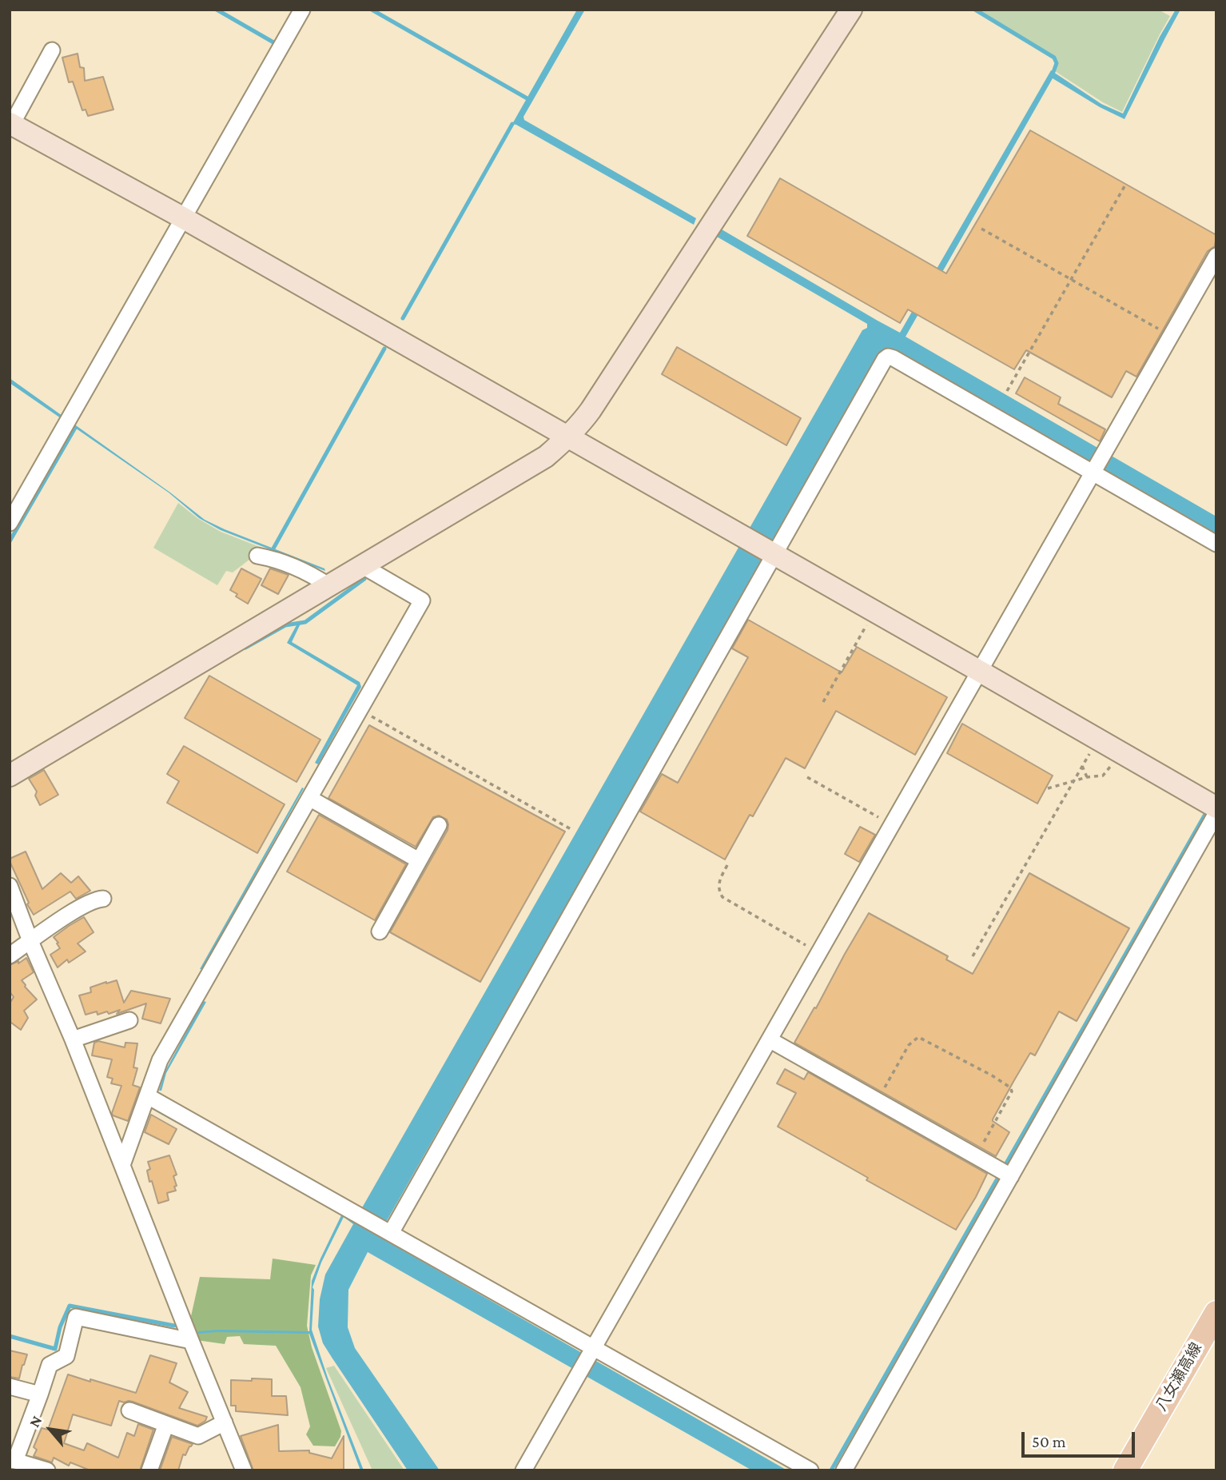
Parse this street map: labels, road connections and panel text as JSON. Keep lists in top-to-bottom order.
{
  "streets": {
    "main road": ["八女瀬高線"]
  },
  "scale_bar": "50 m",
  "north": "top left"
}
